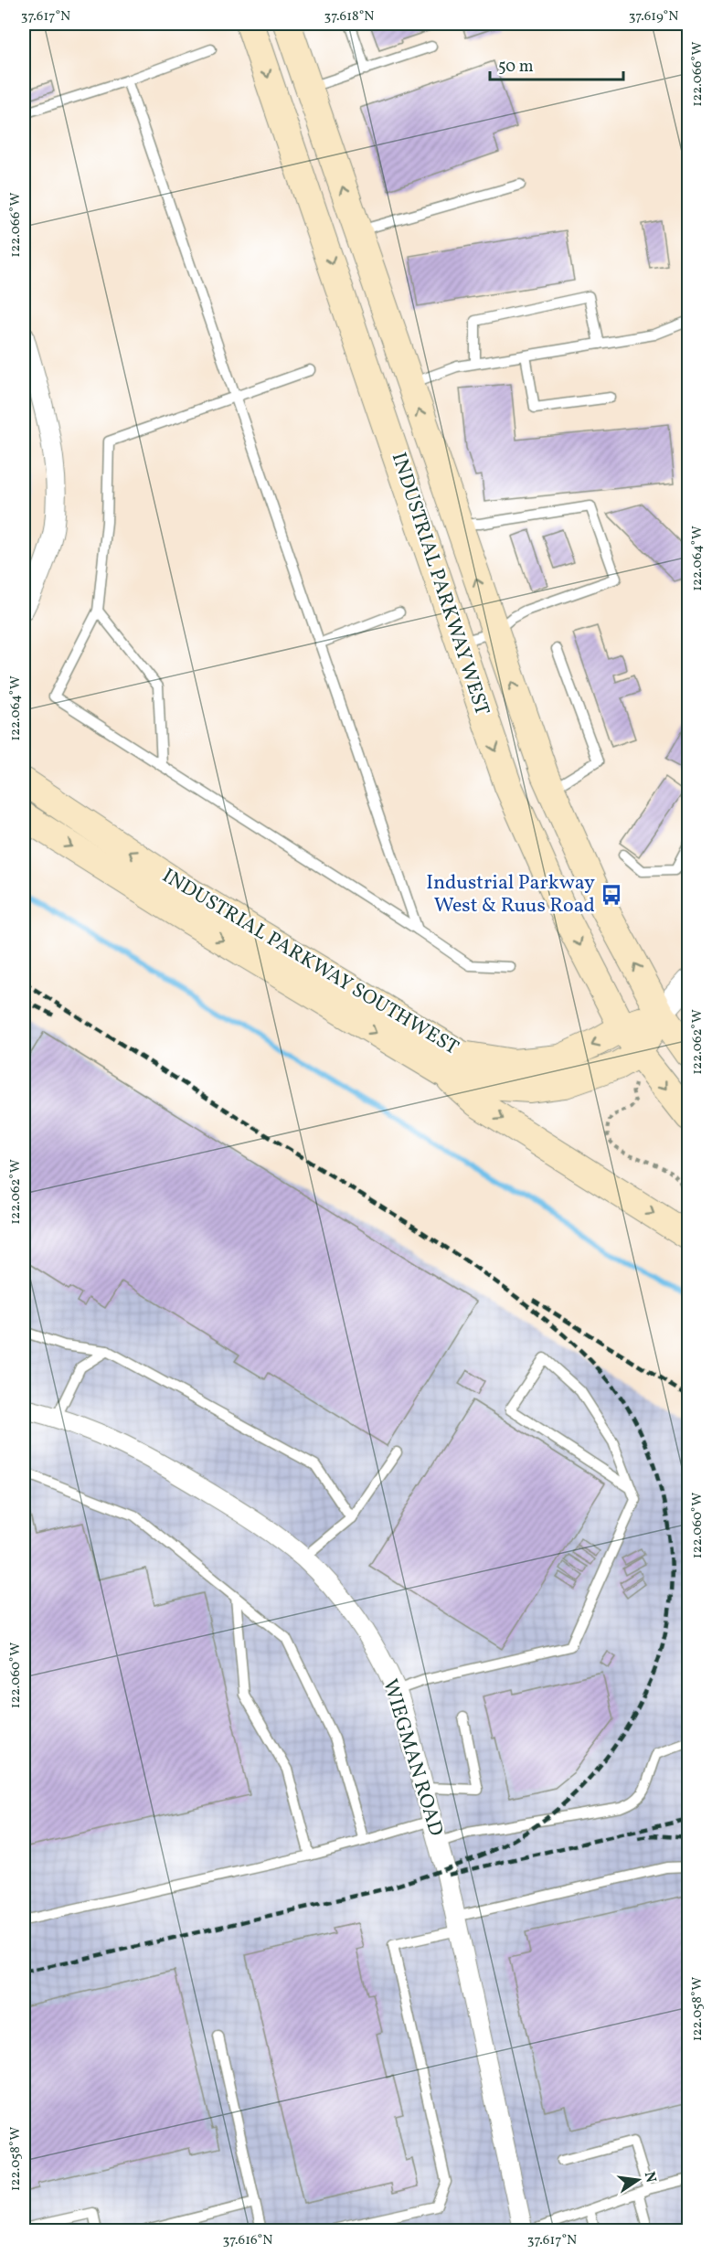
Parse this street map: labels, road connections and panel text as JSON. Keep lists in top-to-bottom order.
{
  "streets": {
    "main road": ["INDUSTRIAL PARKWAY WEST", "INDUSTRIAL PARKWAY SOUTHWEST"],
    "street": ["WIEGMAN ROAD"]
  },
  "crossings": [
    ["INDUSTRIAL PARKWAY WEST", "INDUSTRIAL PARKWAY SOUTHWEST"]
  ],
  "places": {
    "bus stop": ["Industrial Parkway West & Ruus Road"]
  },
  "scale_bar": "50 m",
  "north": "right",
  "coordinates": [
    "37.617°N",
    "37.618°N",
    "37.619°N",
    "122.066°W",
    "122.064°W",
    "122.062°W",
    "122.060°W",
    "122.058°W",
    "37.616°N"
  ]
}
